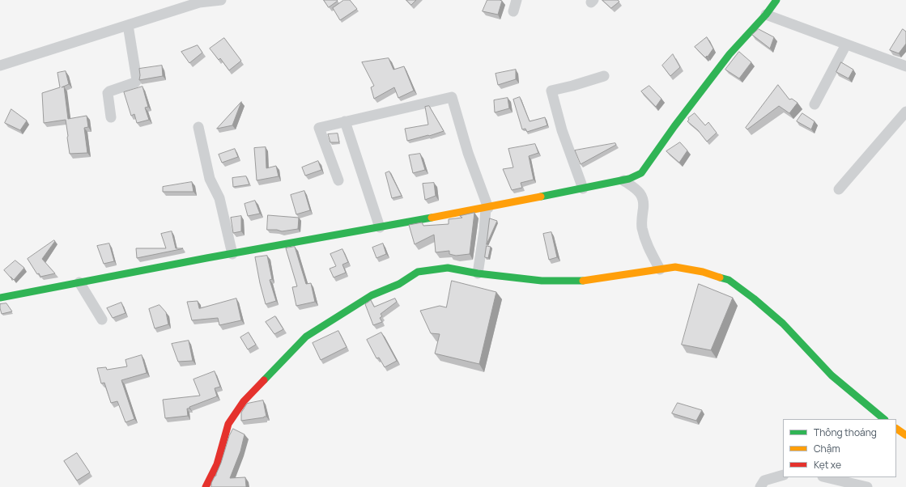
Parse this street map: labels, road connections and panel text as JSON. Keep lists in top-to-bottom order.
{
  "legend": ["Thông thoáng", "Chậm", "Kẹt xe"]
}
